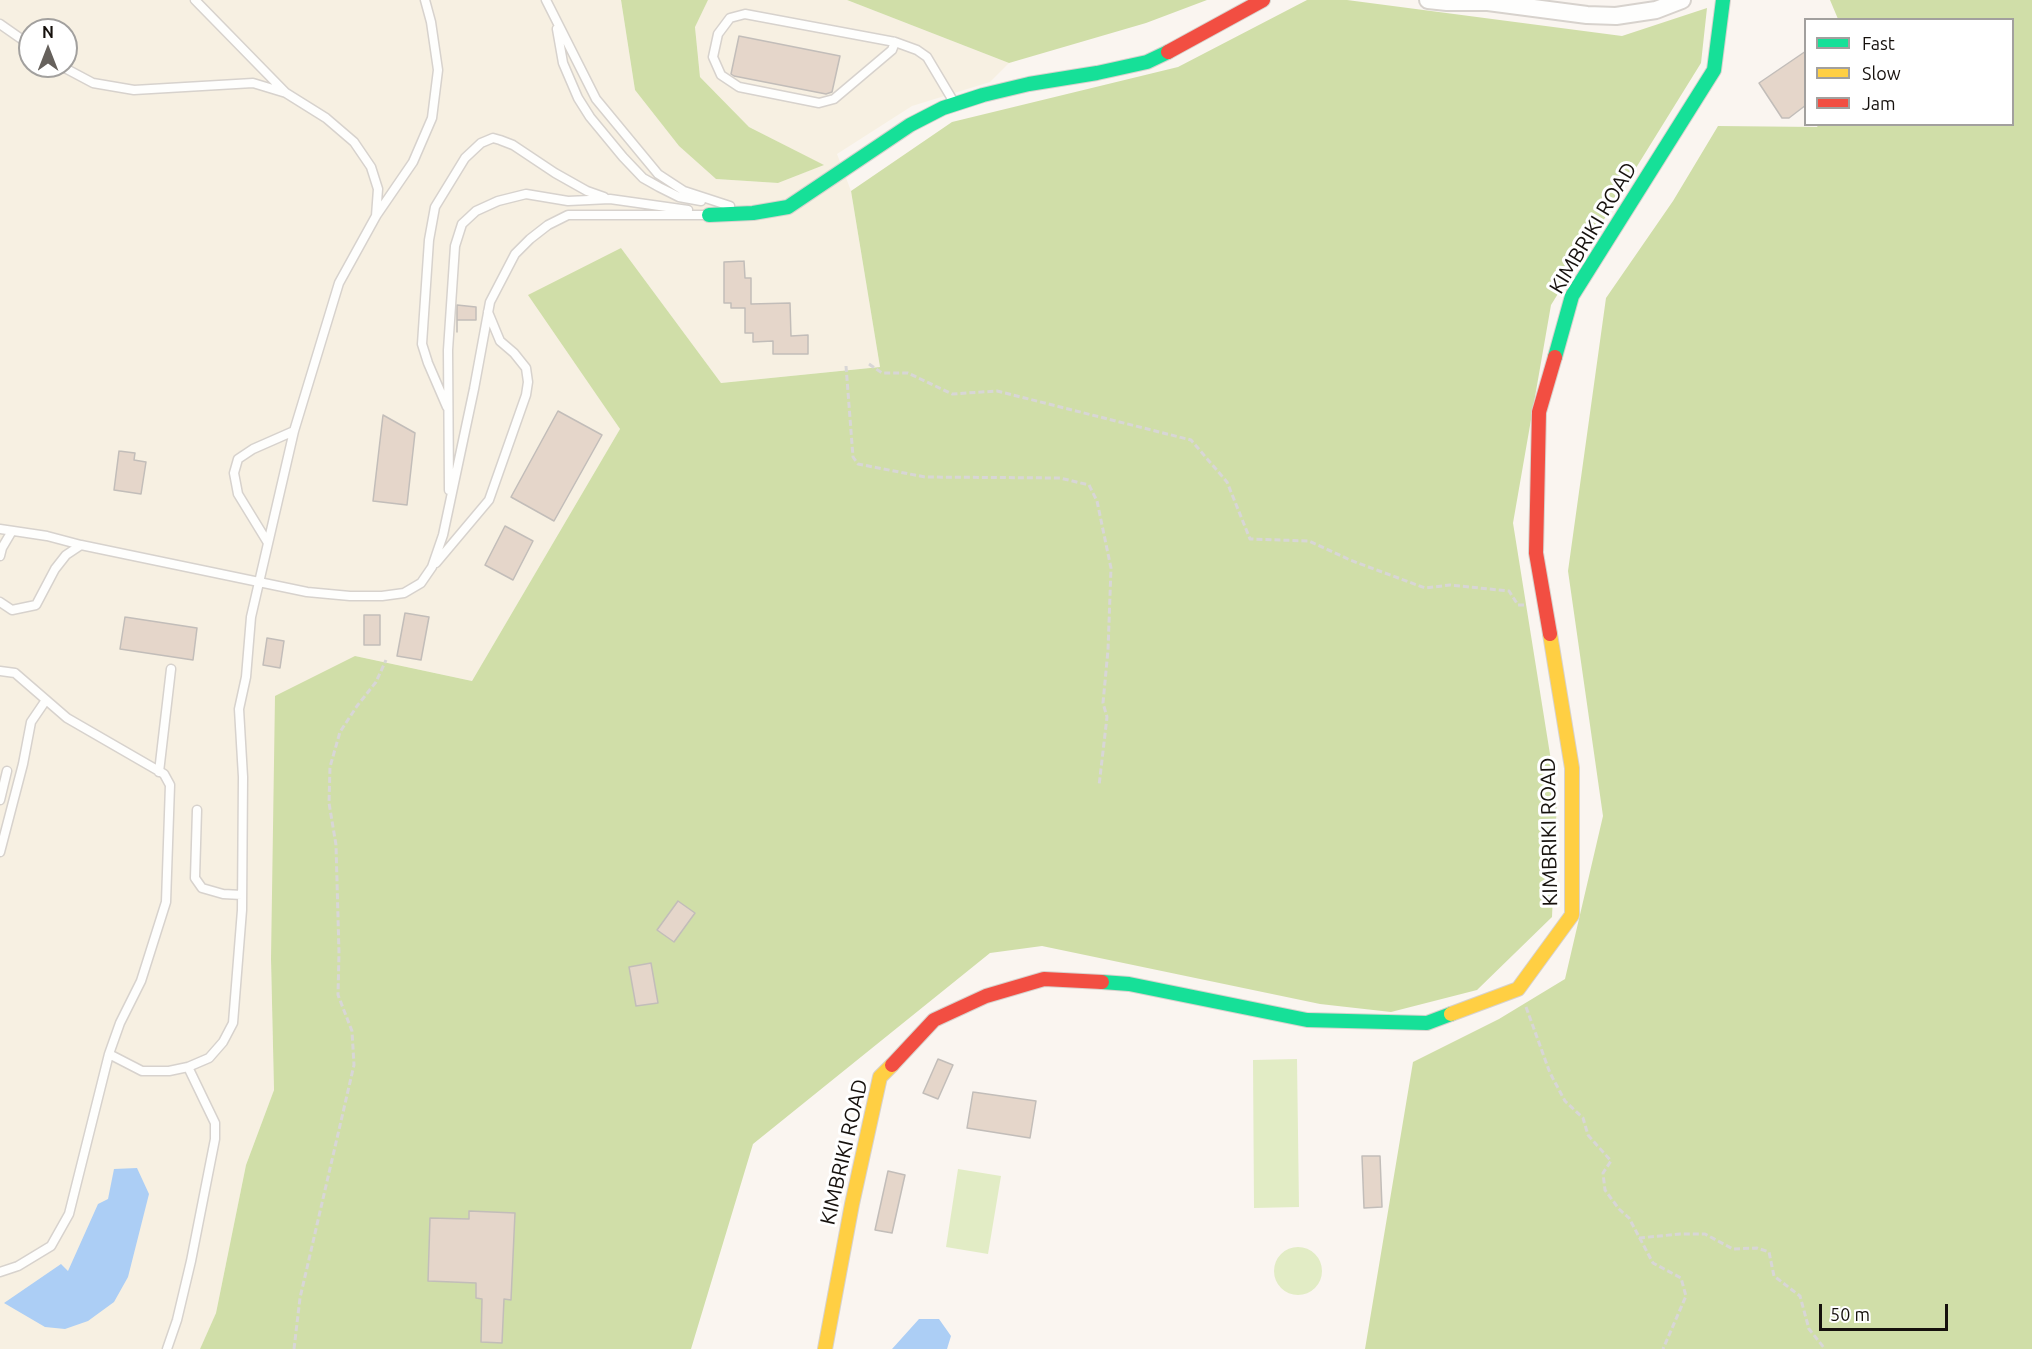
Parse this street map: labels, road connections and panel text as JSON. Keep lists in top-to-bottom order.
{
  "streets": {
    "street": ["KIMBRIKI ROAD"]
  },
  "legend": ["Fast", "Slow", "Jam"],
  "scale_bar": "50 m",
  "north": "top"
}
